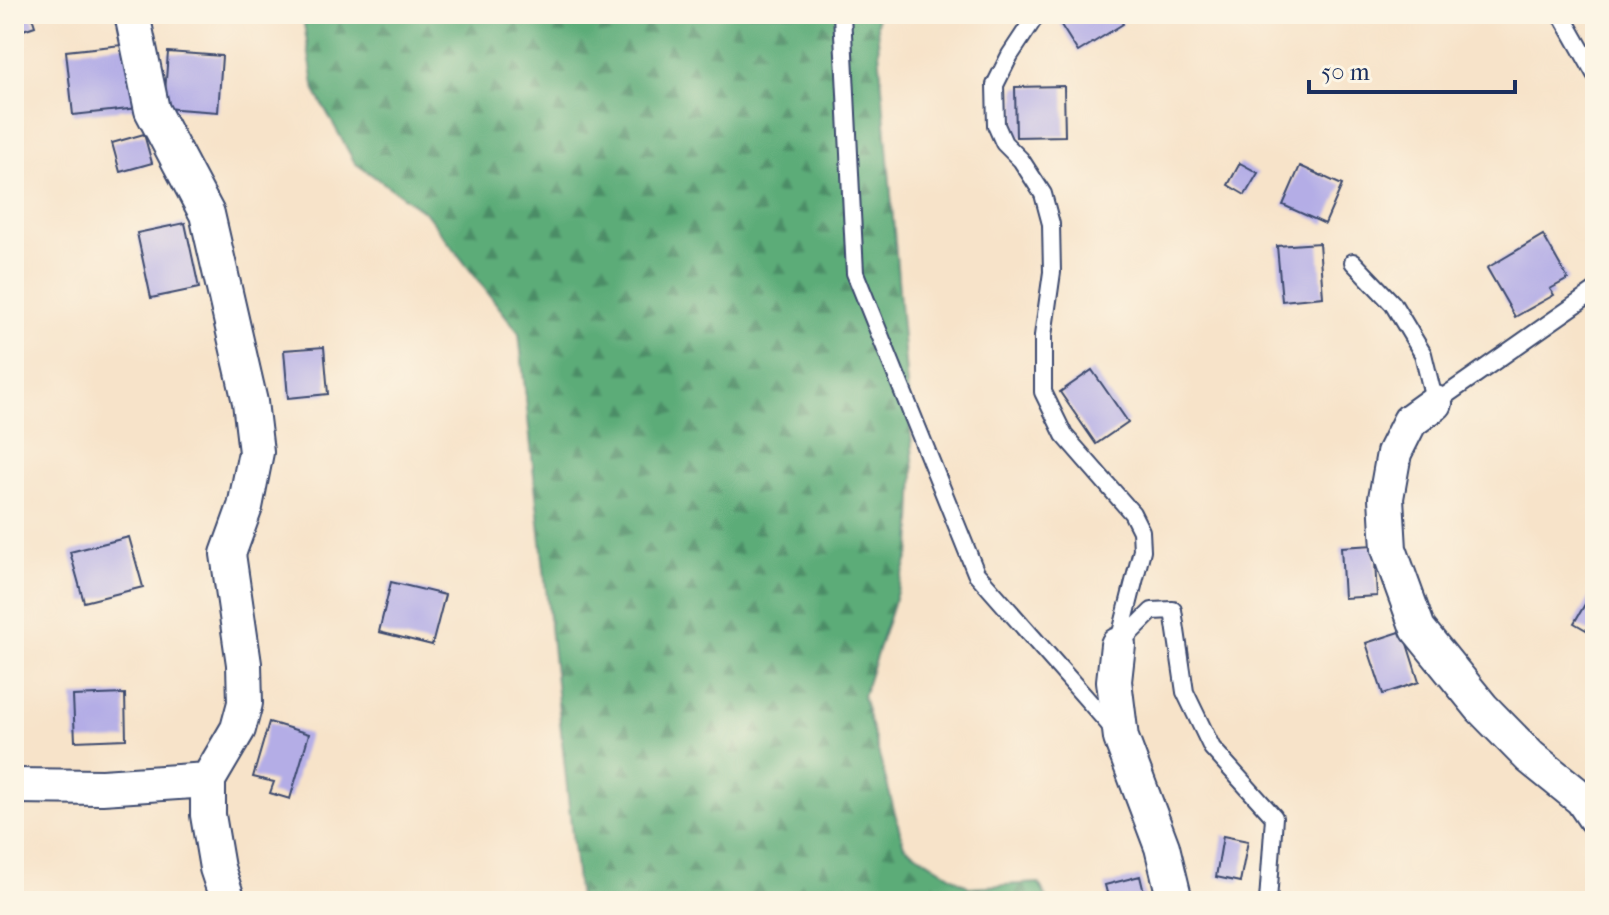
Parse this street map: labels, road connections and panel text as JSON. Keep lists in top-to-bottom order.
{
  "scale_bar": "50 m"
}
